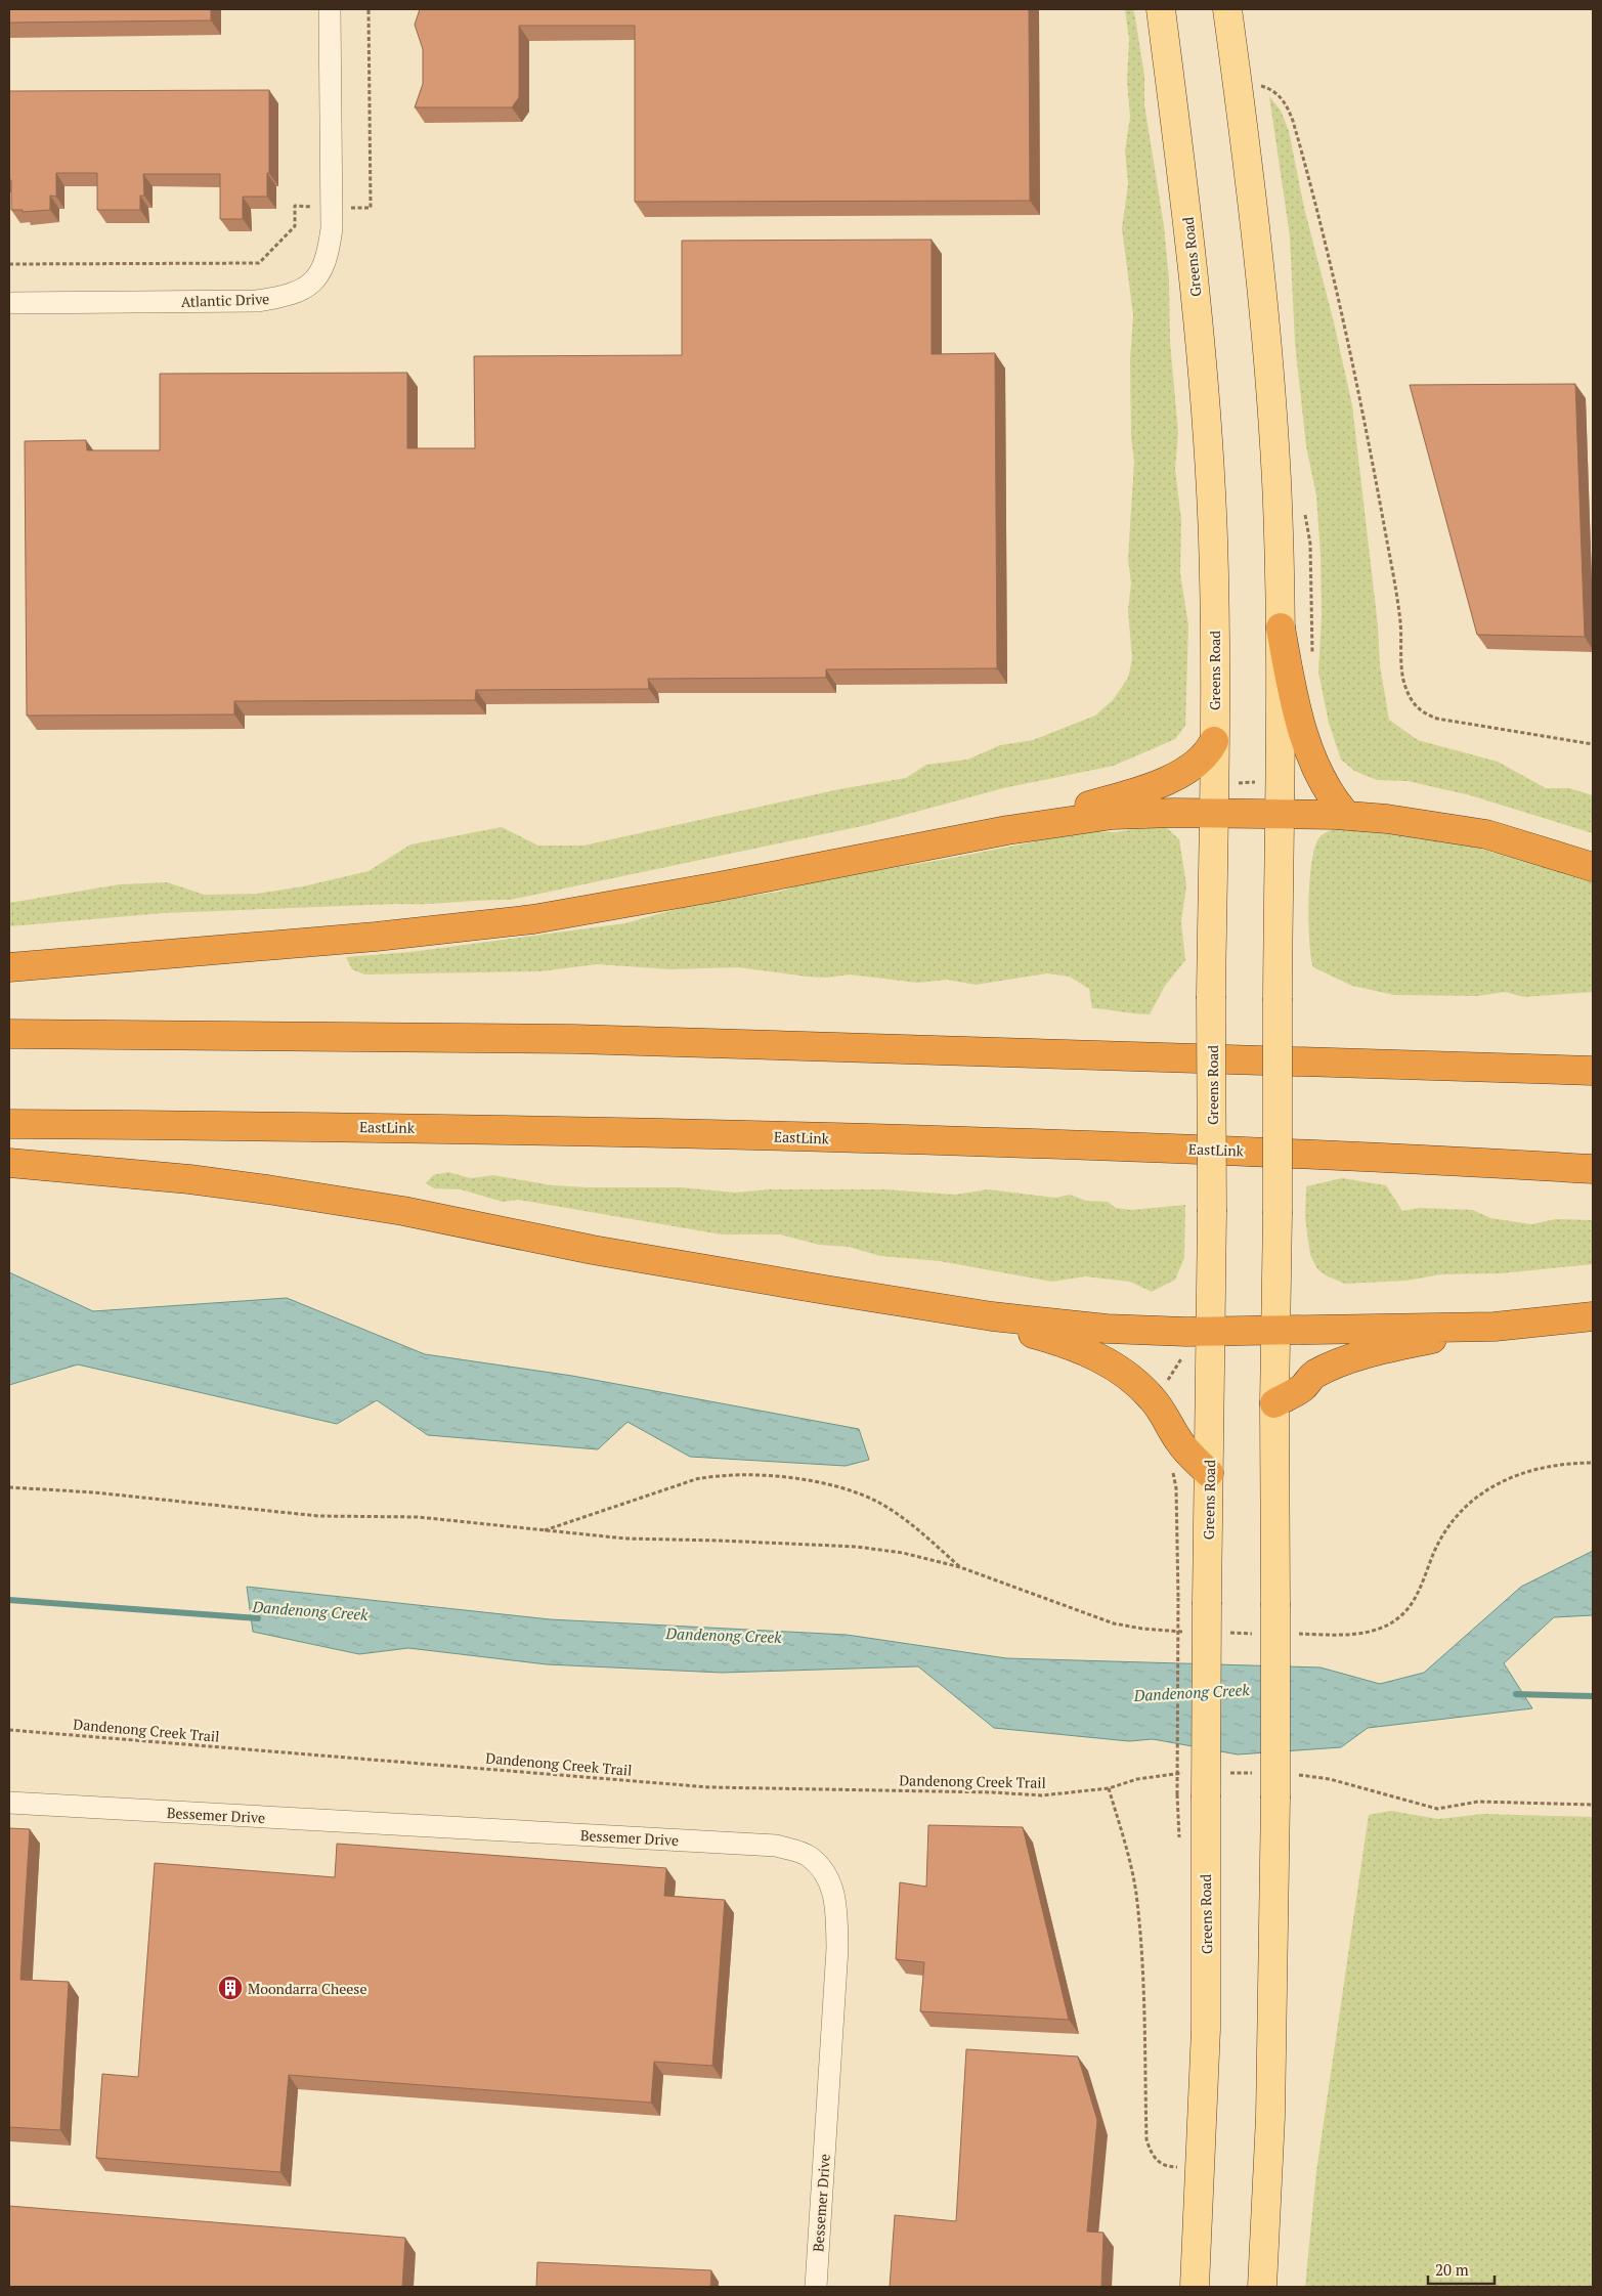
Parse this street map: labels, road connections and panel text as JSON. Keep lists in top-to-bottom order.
{
  "streets": {
    "highway": ["EastLink"],
    "main road": ["Greens Road"],
    "street": ["Atlantic Drive", "Bessemer Drive"],
    "path": ["Dandenong Creek Trail"]
  },
  "crossings": [
    ["Greens Road", "Dandenong Creek Trail"]
  ],
  "water": ["Dandenong Creek"],
  "places": {
    "building": ["Moondarra Cheese"]
  },
  "scale_bar": "20 m"
}
